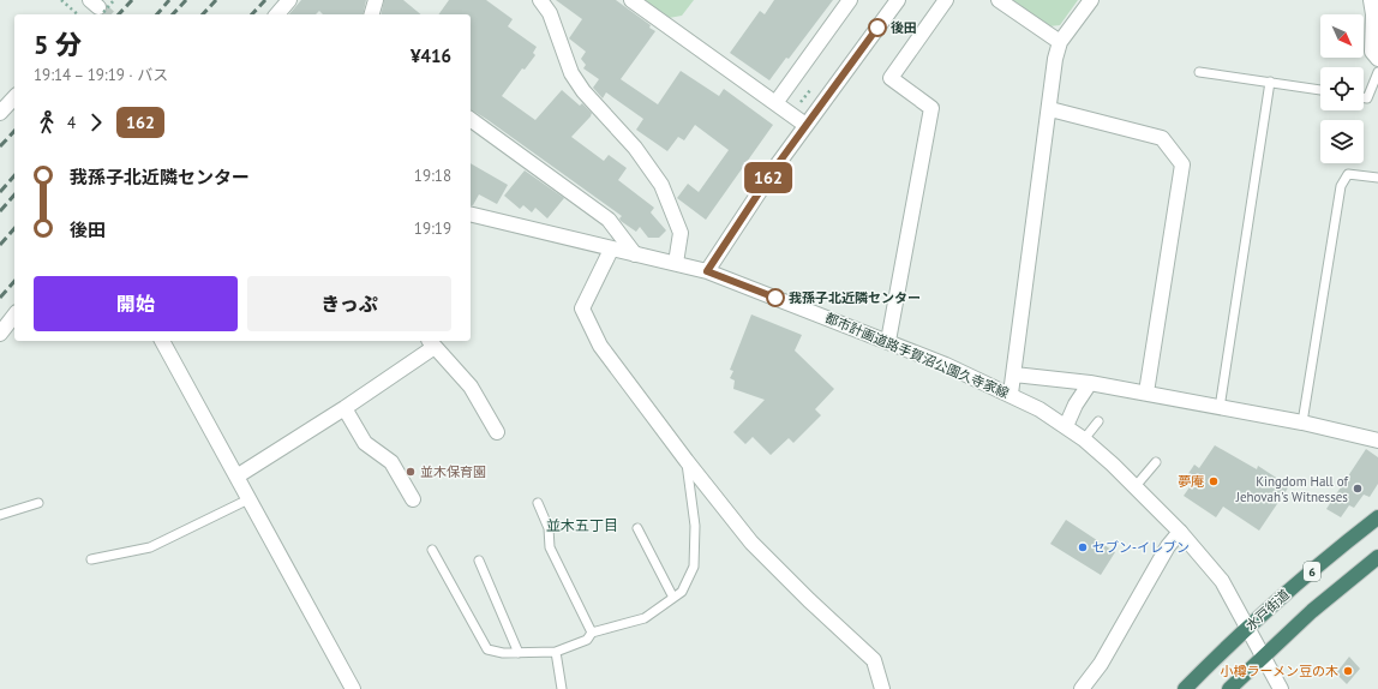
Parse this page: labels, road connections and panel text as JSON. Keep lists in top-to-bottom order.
{
  "streets": {
    "highway": ["6", "水戸街道"],
    "street": ["都市計画道路手賀沼公園久寺家線"]
  },
  "crossings": [
    ["都市計画道路手賀沼公園久寺家線", "6"],
    ["都市計画道路手賀沼公園久寺家線", "水戸街道"]
  ],
  "districts": ["並木五丁目"],
  "places": [
    "後田",
    "我孫子北近隣センター",
    "並木保育園",
    "夢庵",
    "Kingdom Hall of Jehovah's Witnesses",
    "セブン-イレブン",
    "小樽ラーメン豆の木"
  ],
  "lines": ["bus line 162"],
  "north": "bottom right",
  "page": {
    "on_map": "162",
    "heading": ["5 分", "19:14 – 19:19 · バス", "¥416"],
    "legs": ["4", "162"],
    "list": [
      {
        "name": "我孫子北近隣センター",
        "value": "19:18"
      },
      {
        "name": "後田",
        "value": "19:19"
      }
    ],
    "buttons": ["開始", "きっぷ"]
  }
}
